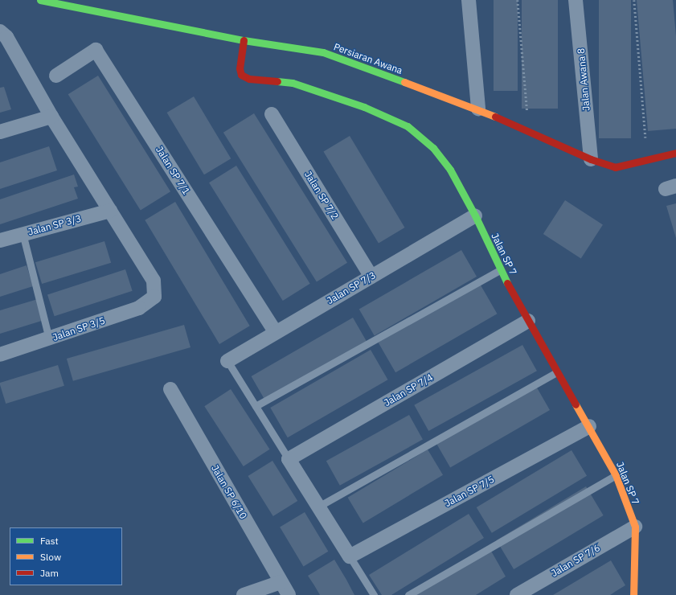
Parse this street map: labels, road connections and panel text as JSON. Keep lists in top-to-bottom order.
{
  "streets": {
    "street": [
      "Persiaran Awana",
      "Jalan Awana 8",
      "Jalan SP 7/1",
      "Jalan SP 7/2",
      "Jalan SP 3/3",
      "Jalan SP 7",
      "Jalan SP 7/3",
      "Jalan SP 3/5",
      "Jalan SP 7/4",
      "Jalan SP 7/5",
      "Jalan SP 6/10",
      "Jalan SP 7/6"
    ]
  },
  "crossings": [
    ["Persiaran Awana", "Jalan Awana 8"],
    ["Persiaran Awana", "Jalan SP 7"],
    ["Jalan SP 7/1", "Jalan SP 7/3"],
    ["Jalan SP 7/2", "Jalan SP 7/3"],
    ["Jalan SP 3/3", "Jalan SP 3/5"],
    ["Jalan SP 7", "Jalan SP 7/3"],
    ["Jalan SP 7", "Jalan SP 7/4"],
    ["Jalan SP 7", "Jalan SP 7/5"],
    ["Jalan SP 7", "Jalan SP 7/6"]
  ],
  "legend": ["Fast", "Slow", "Jam"]
}
